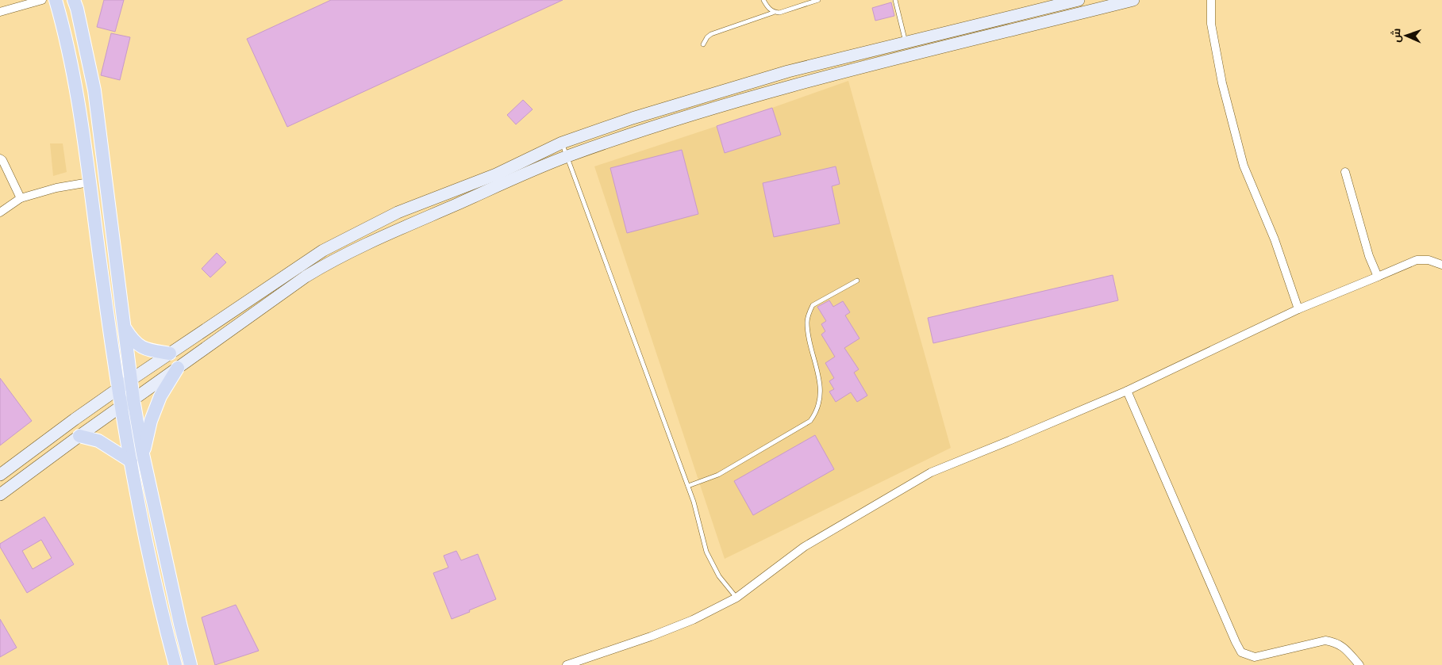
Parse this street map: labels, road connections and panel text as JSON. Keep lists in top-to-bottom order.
{
  "north": "left"
}
